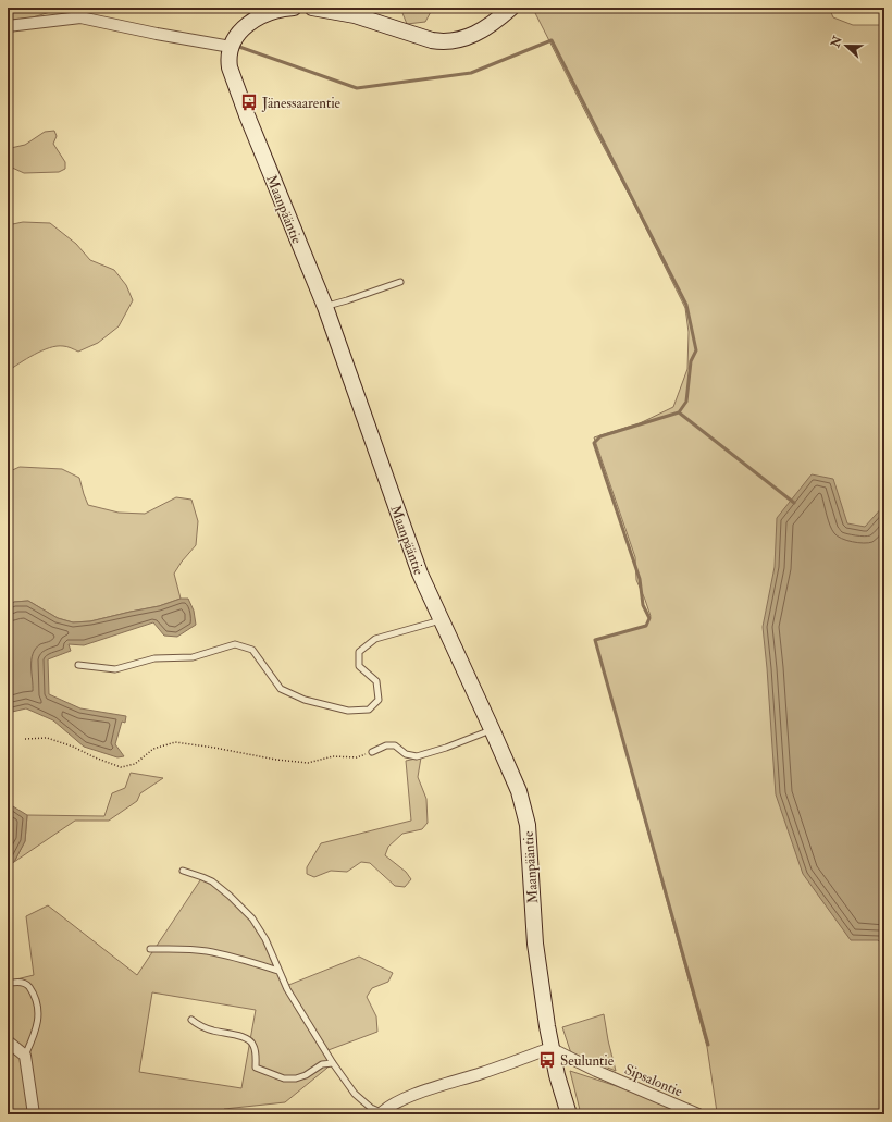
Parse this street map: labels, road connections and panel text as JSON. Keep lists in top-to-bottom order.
{
  "streets": {
    "street": ["Maanpääntie", "Sipsalontie"]
  },
  "crossings": [
    ["Maanpääntie", "Sipsalontie"]
  ],
  "places": {
    "bus stop": ["Jänessaarentie", "Seuluntie"]
  },
  "north": "left"
}
